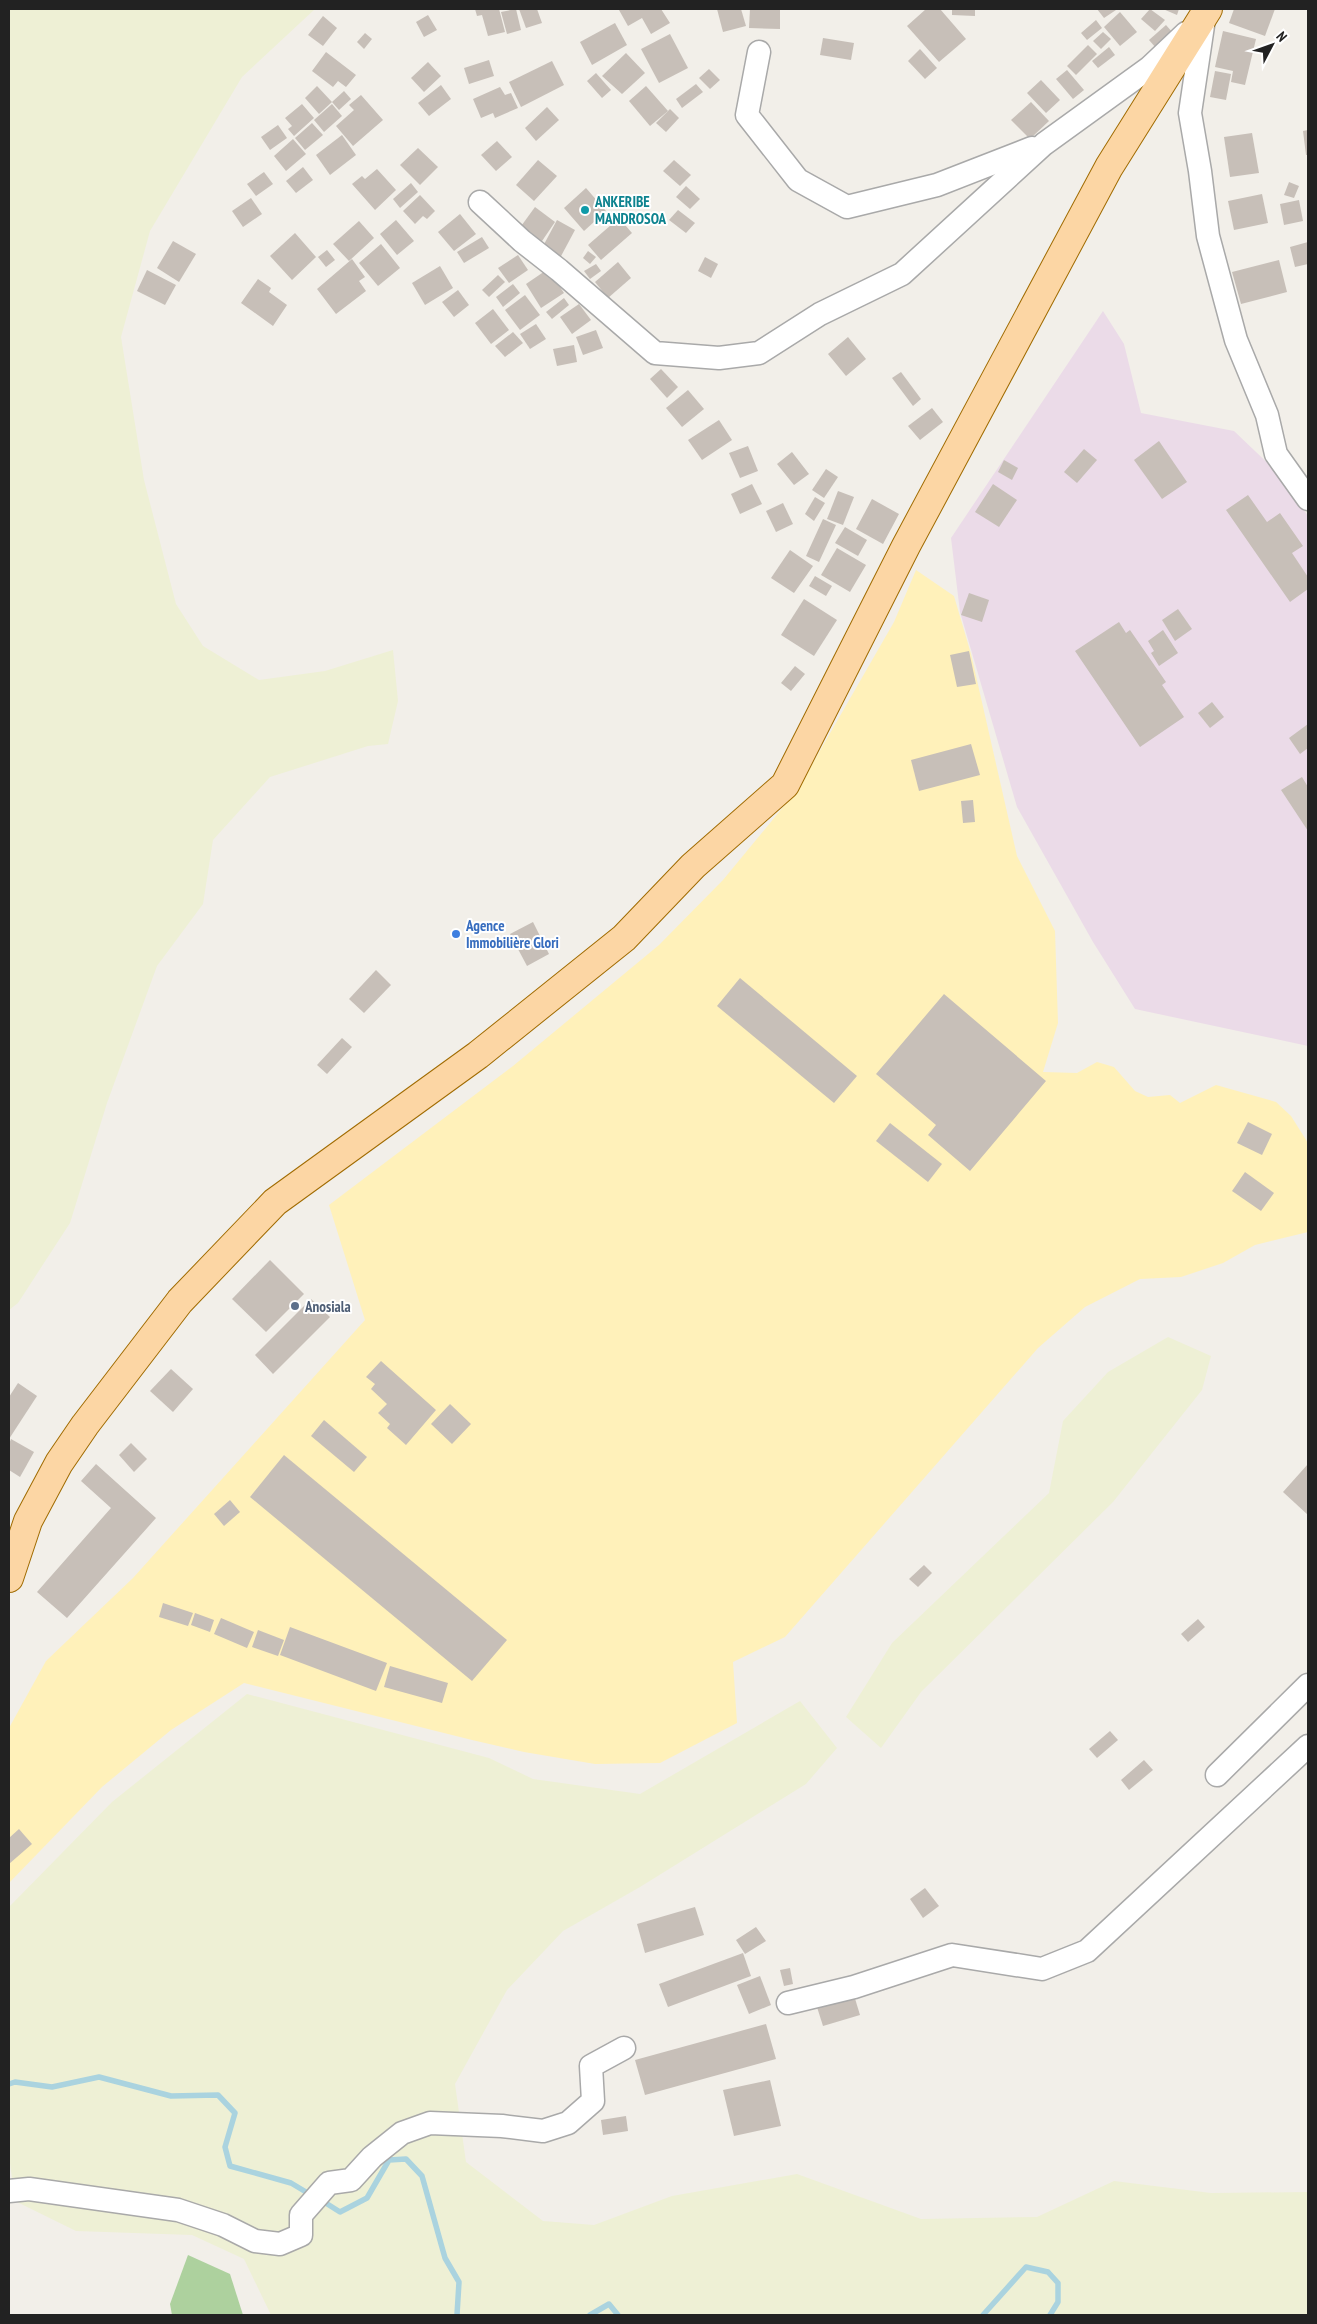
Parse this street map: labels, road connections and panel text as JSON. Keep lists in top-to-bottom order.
{
  "places": ["ANKERIBE MANDROSOA", "Agence Immobilière Glori", "Anosiala"],
  "north": "top right"
}
